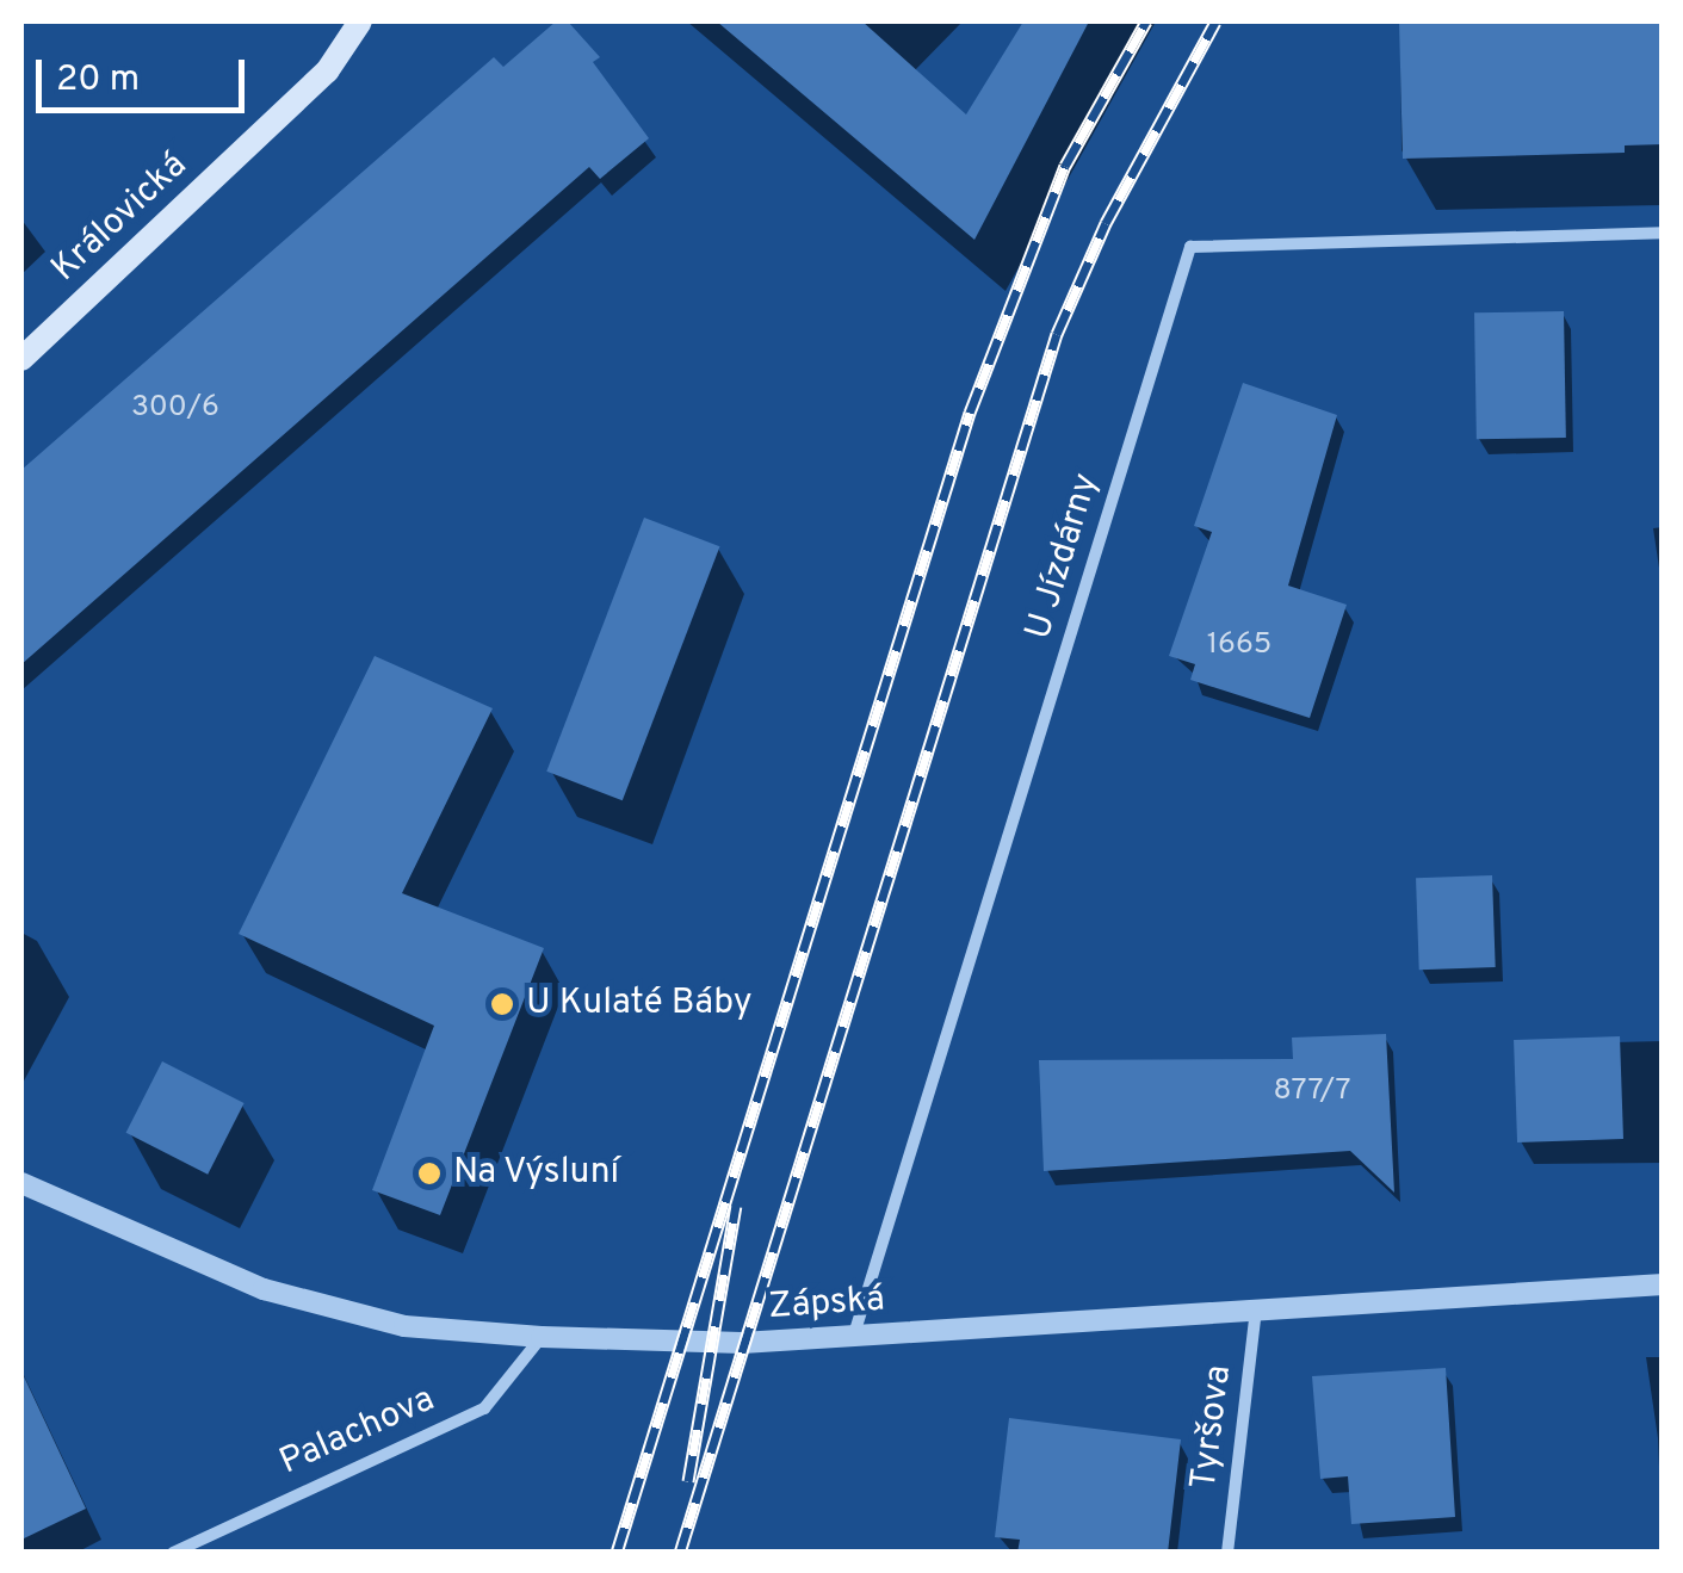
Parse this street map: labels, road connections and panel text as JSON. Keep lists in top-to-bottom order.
{
  "streets": {
    "main road": ["Královická"],
    "street": [
      "U Jízdárny",
      "Zápská",
      "Tyršova",
      "Palachova"
    ]
  },
  "crossings": [
    ["U Jízdárny", "Zápská"],
    ["Zápská", "Tyršova"],
    ["Zápská", "Palachova"]
  ],
  "places": ["U Kulaté Báby", "Na Výsluní"],
  "house_numbers": ["300/6", "1665", "877/7"],
  "scale_bar": "20 m"
}
